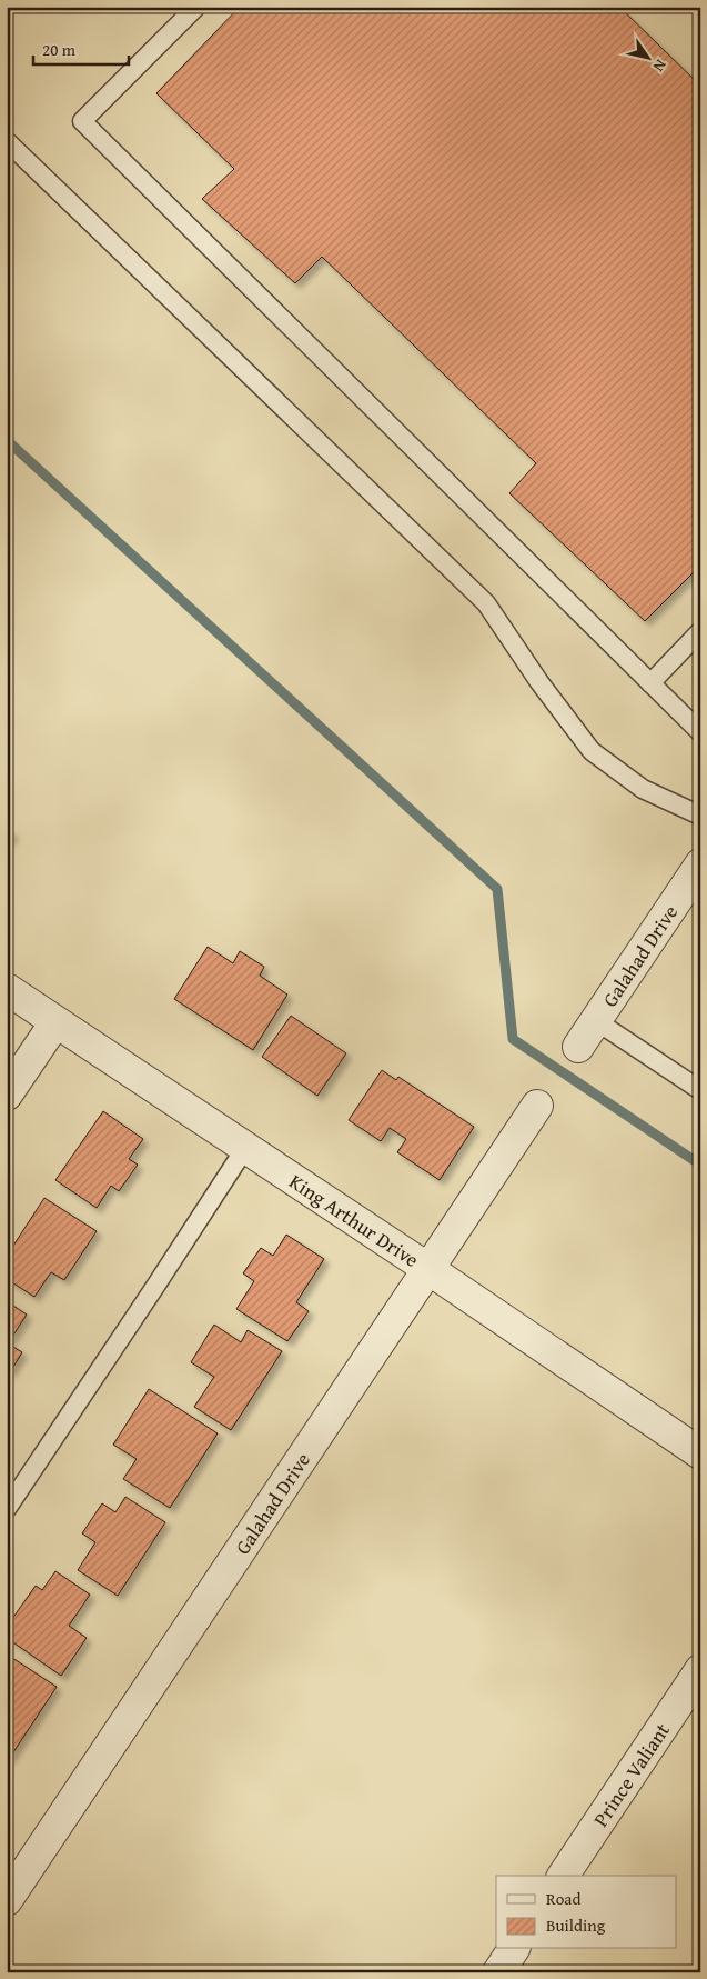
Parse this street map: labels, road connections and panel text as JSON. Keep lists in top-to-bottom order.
{
  "streets": {
    "street": ["Galahad Drive", "King Arthur Drive", "Prince Valiant"]
  },
  "crossings": [
    ["Galahad Drive", "King Arthur Drive"]
  ],
  "legend": ["Road", "Building"],
  "scale_bar": "20 m",
  "north": "bottom right"
}
